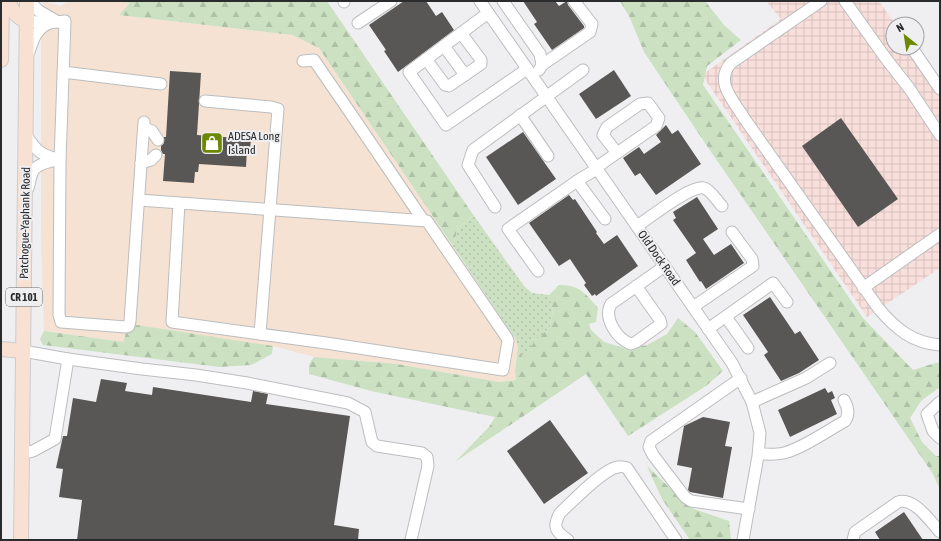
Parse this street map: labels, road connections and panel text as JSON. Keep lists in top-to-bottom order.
{
  "streets": {
    "main road": ["Patchogue-Yaphank Road", "CR 101"],
    "street": ["Old Dock Road"]
  },
  "places": {
    "shop": ["ADESA Long Island"]
  },
  "north": "top left"
}
